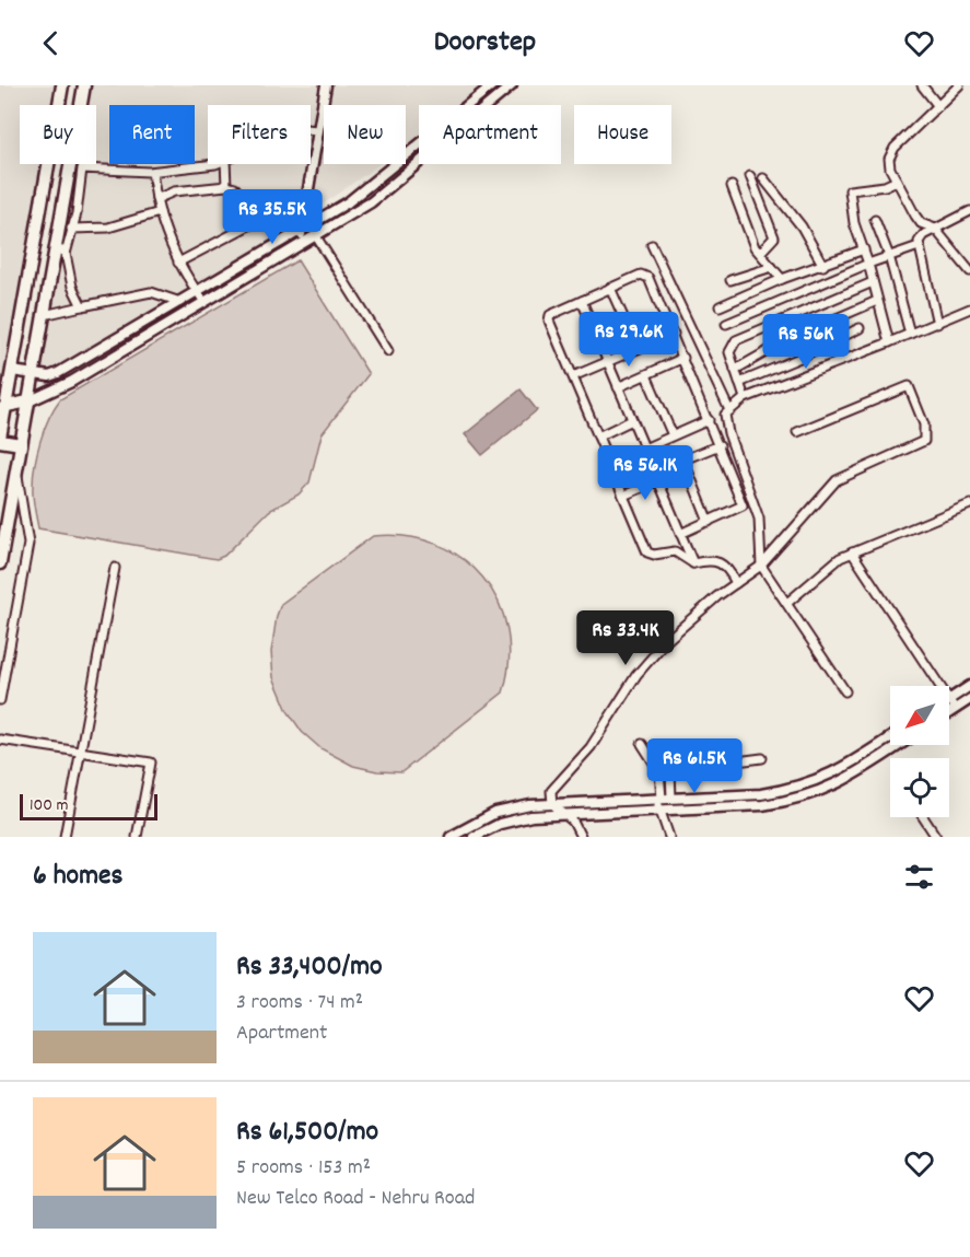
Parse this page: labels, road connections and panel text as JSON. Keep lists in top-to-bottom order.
{
  "scale_bar": "100 m",
  "north": "bottom left",
  "page": {
    "header": "Doorstep",
    "chip": [
      "Buy",
      "Rent",
      "Filters",
      "New",
      "Apartment",
      "House"
    ],
    "price": [
      "Rs 35.5K",
      "Rs 29.6K",
      "Rs 56K",
      "Rs 56.1K",
      "Rs 33.4K",
      "Rs 61.5K"
    ],
    "scale": "100 m",
    "heading": "6 homes",
    "list": [
      {
        "name": "Rs 33,400/mo",
        "note": "3 rooms · 74 m² · Apartment"
      },
      {
        "name": "Rs 61,500/mo",
        "note": "5 rooms · 153 m² · New Telco Road - Nehru Road"
      }
    ]
  }
}
